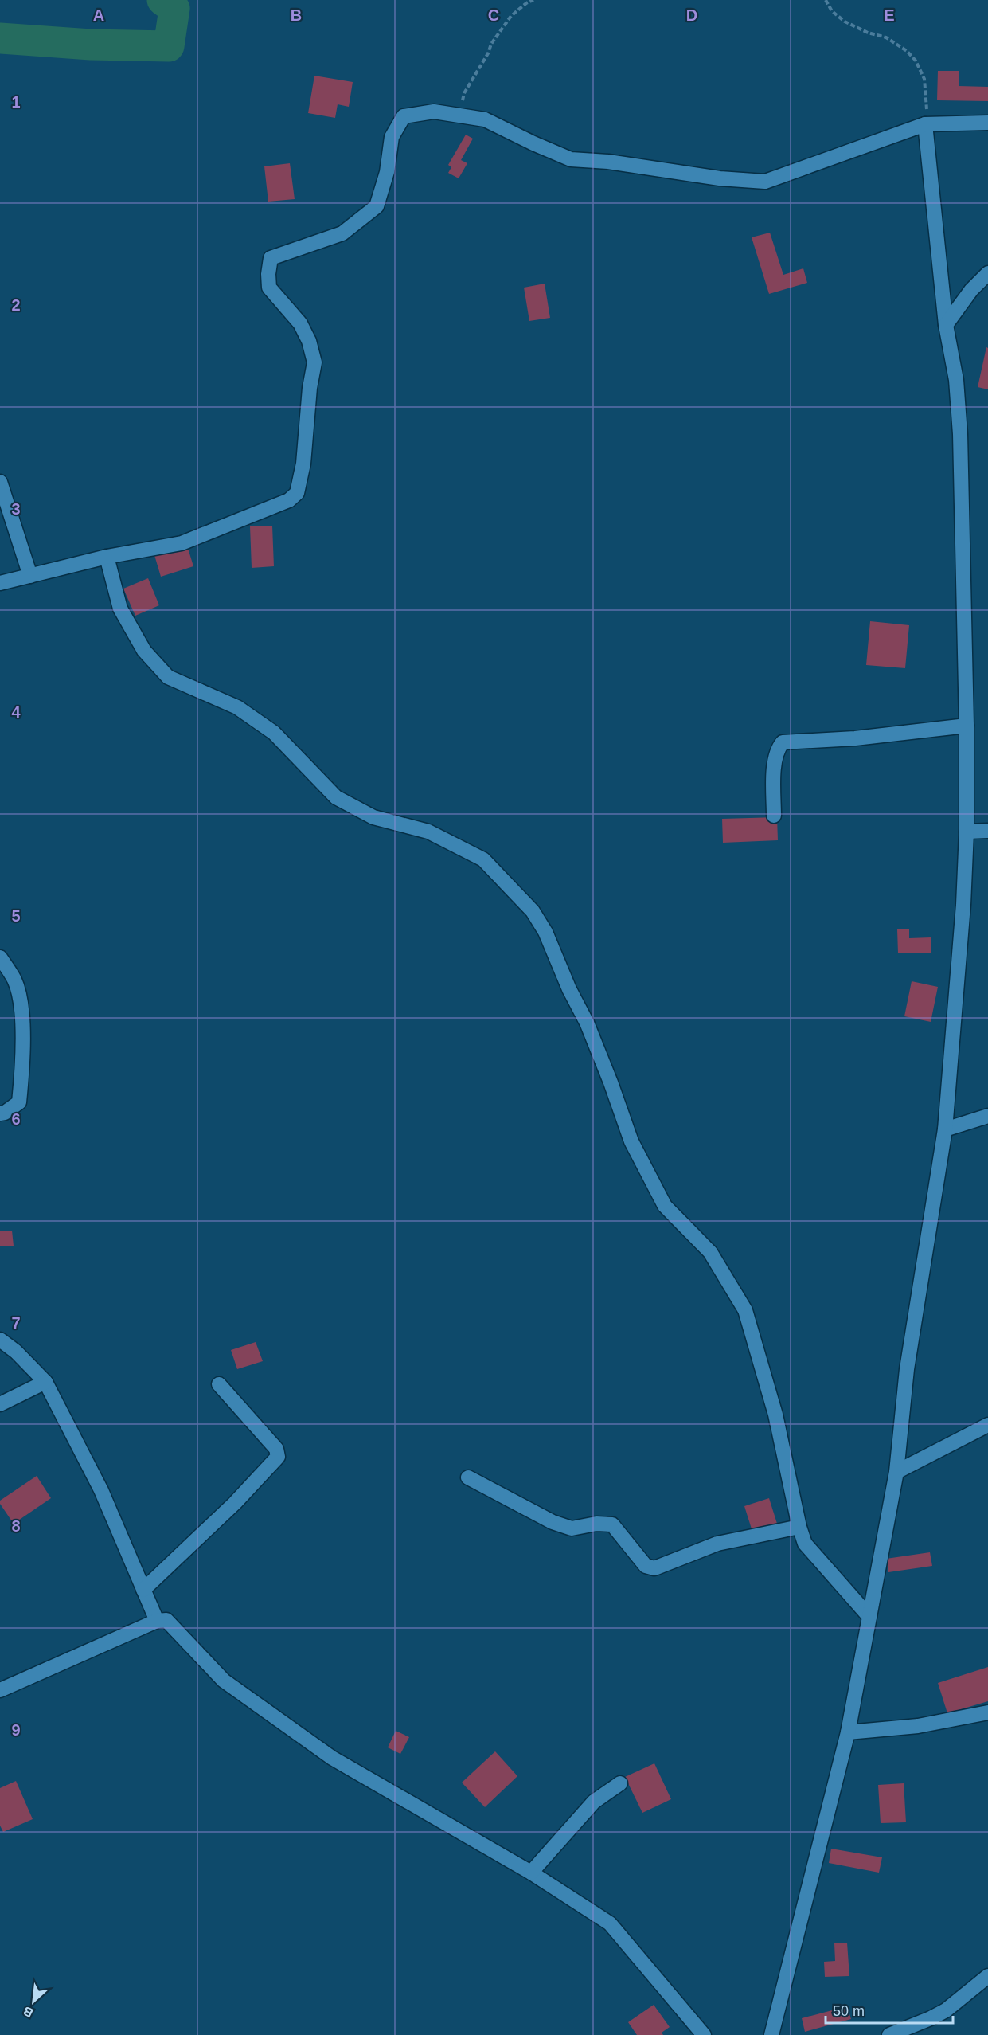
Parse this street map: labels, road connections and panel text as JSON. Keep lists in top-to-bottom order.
{
  "scale_bar": "50 m",
  "north": "bottom left",
  "grid": {
    "columns": [
      "A",
      "B",
      "C",
      "D",
      "E"
    ],
    "rows": [
      "1",
      "2",
      "3",
      "4",
      "5",
      "6",
      "7",
      "8",
      "9"
    ]
  }
}
